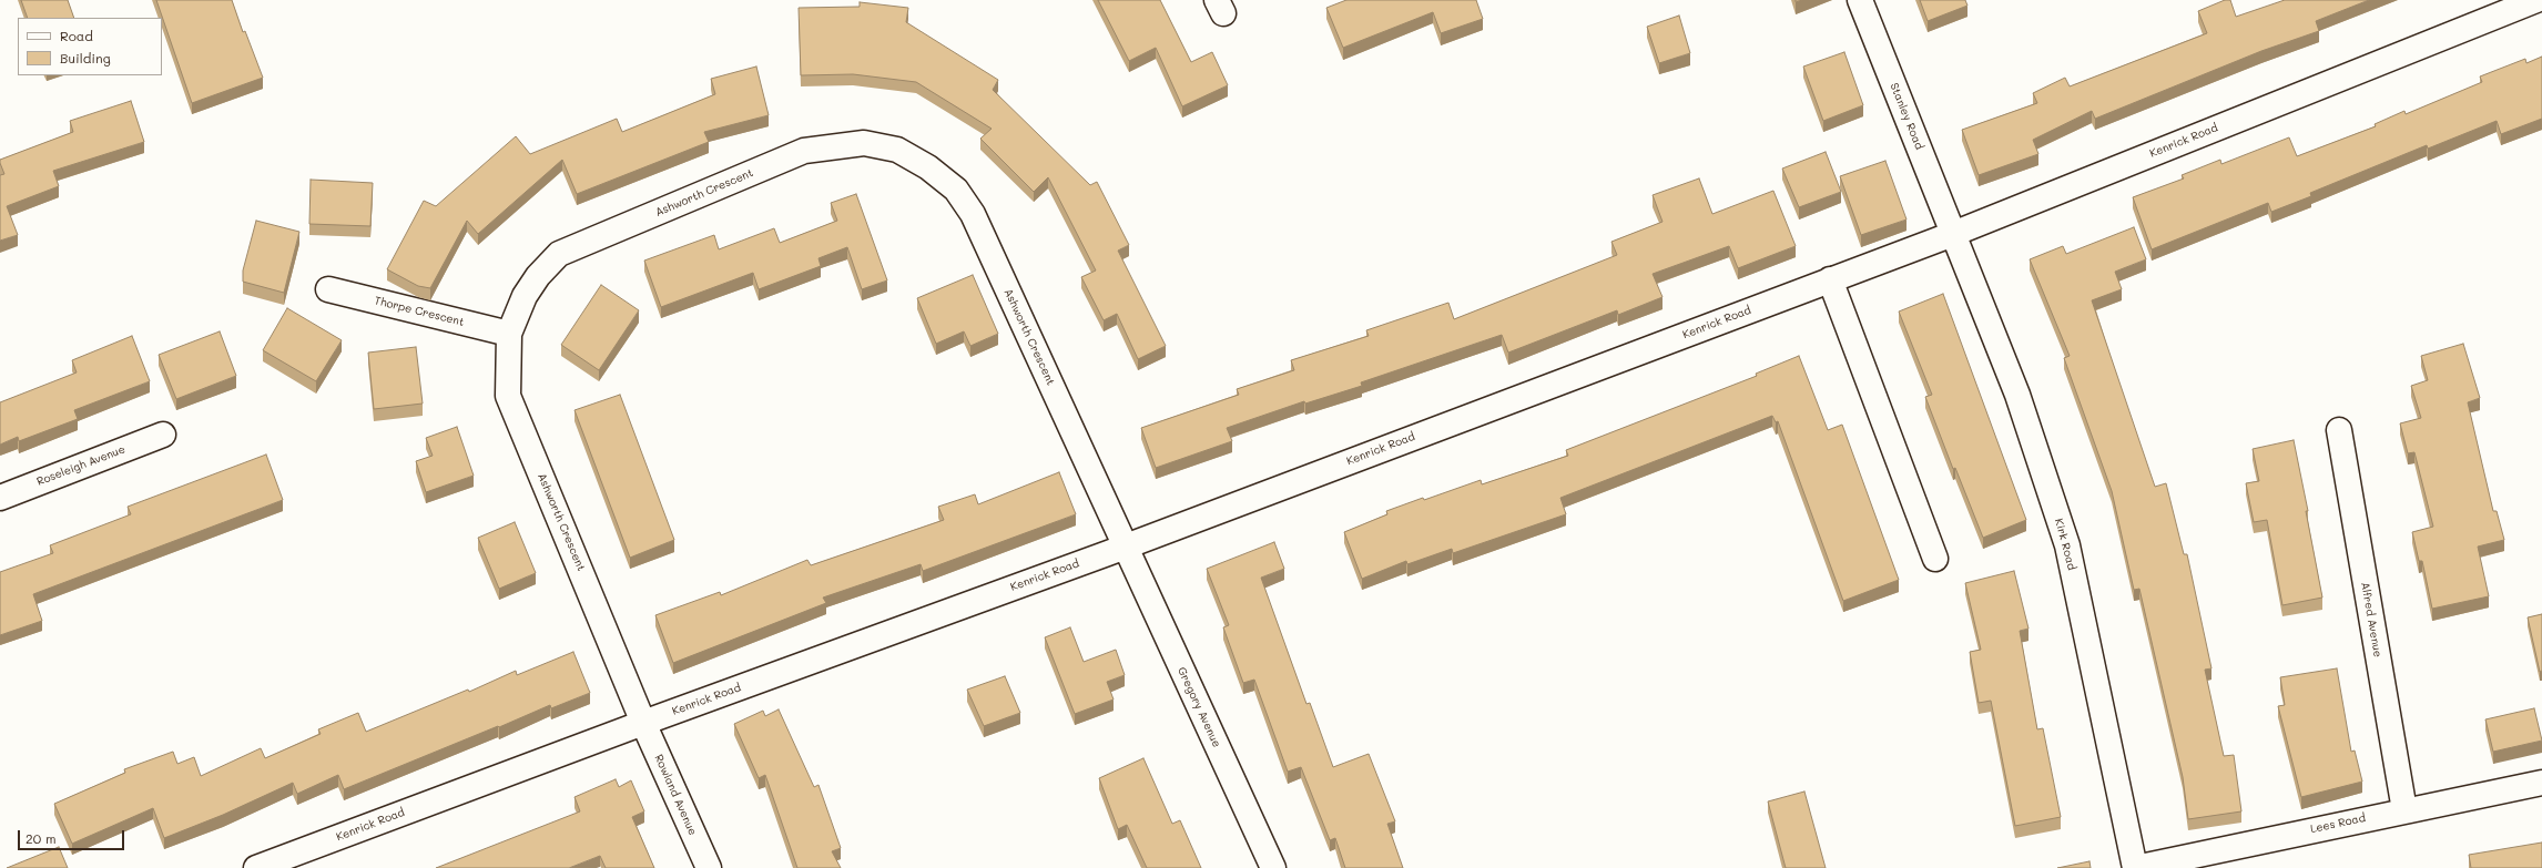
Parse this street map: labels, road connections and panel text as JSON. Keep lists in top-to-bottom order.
{
  "streets": {
    "street": [
      "Stanley Road",
      "Kenrick Road",
      "Ashworth Crescent",
      "Thorpe Crescent",
      "Roseleigh Avenue",
      "Kirk Road",
      "Alfred Avenue",
      "Gregory Avenue",
      "Rowland Avenue",
      "Lees Road"
    ]
  },
  "crossings": [
    ["Stanley Road", "Kenrick Road"],
    ["Stanley Road", "Kirk Road"],
    ["Kenrick Road", "Ashworth Crescent"],
    ["Kenrick Road", "Kirk Road"],
    ["Kenrick Road", "Gregory Avenue"],
    ["Kenrick Road", "Rowland Avenue"],
    ["Ashworth Crescent", "Thorpe Crescent"],
    ["Ashworth Crescent", "Gregory Avenue"],
    ["Ashworth Crescent", "Rowland Avenue"],
    ["Kirk Road", "Lees Road"],
    ["Alfred Avenue", "Lees Road"]
  ],
  "legend": ["Road", "Building"],
  "scale_bar": "20 m"
}
